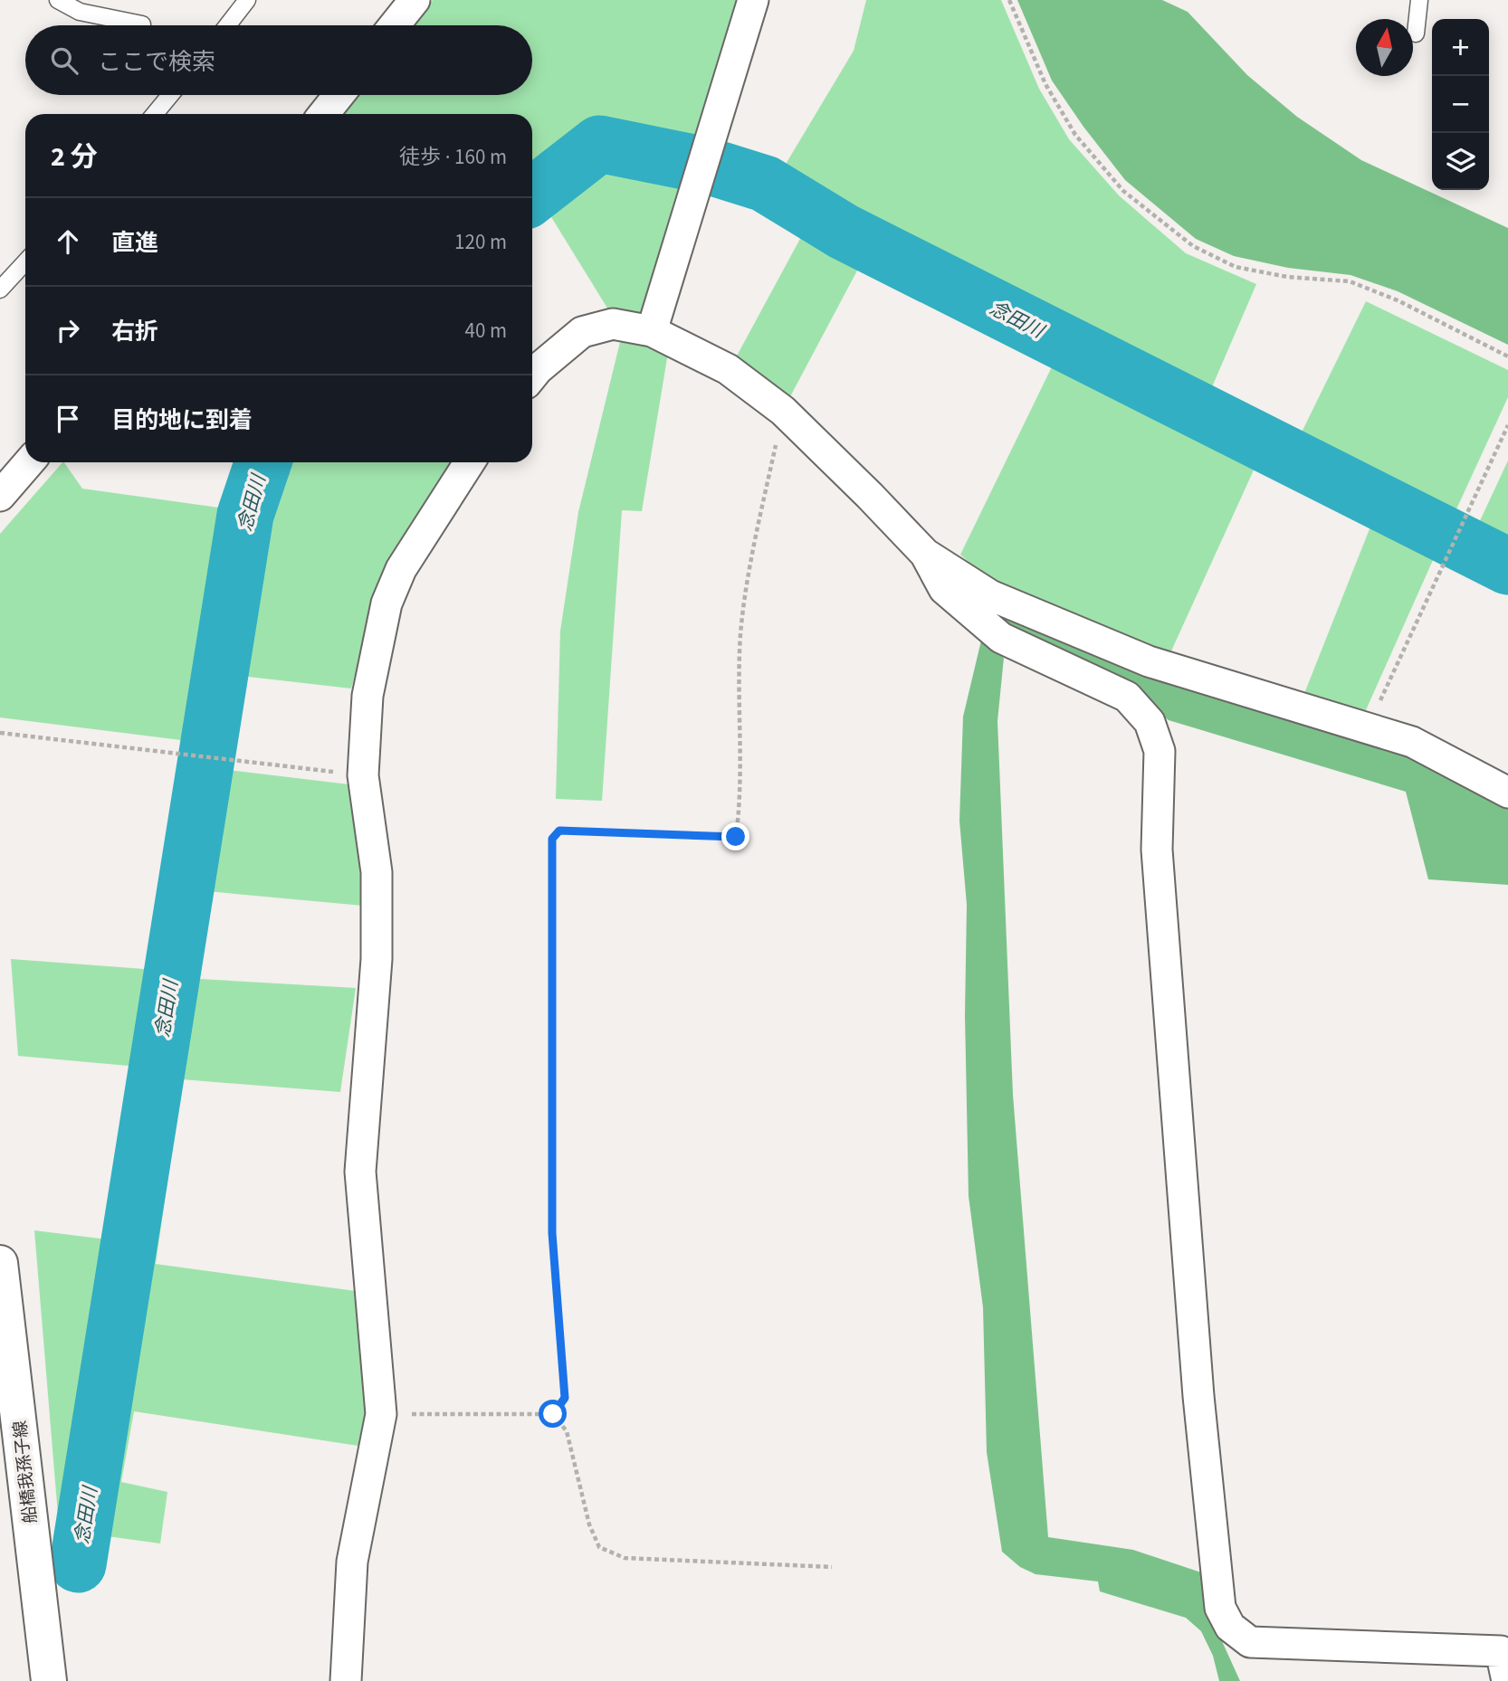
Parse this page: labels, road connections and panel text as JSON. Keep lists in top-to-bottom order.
{
  "streets": {
    "main road": ["船橋我孫子線"]
  },
  "water": ["念田川"],
  "north": "top",
  "page": {
    "map_buttons": ["+", "−"],
    "search": "ここで検索",
    "heading": ["2 分", "徒歩 · 160 m"],
    "list": [
      ["直進", "120 m"],
      ["右折", "40 m"],
      "目的地に到着"
    ]
  }
}
